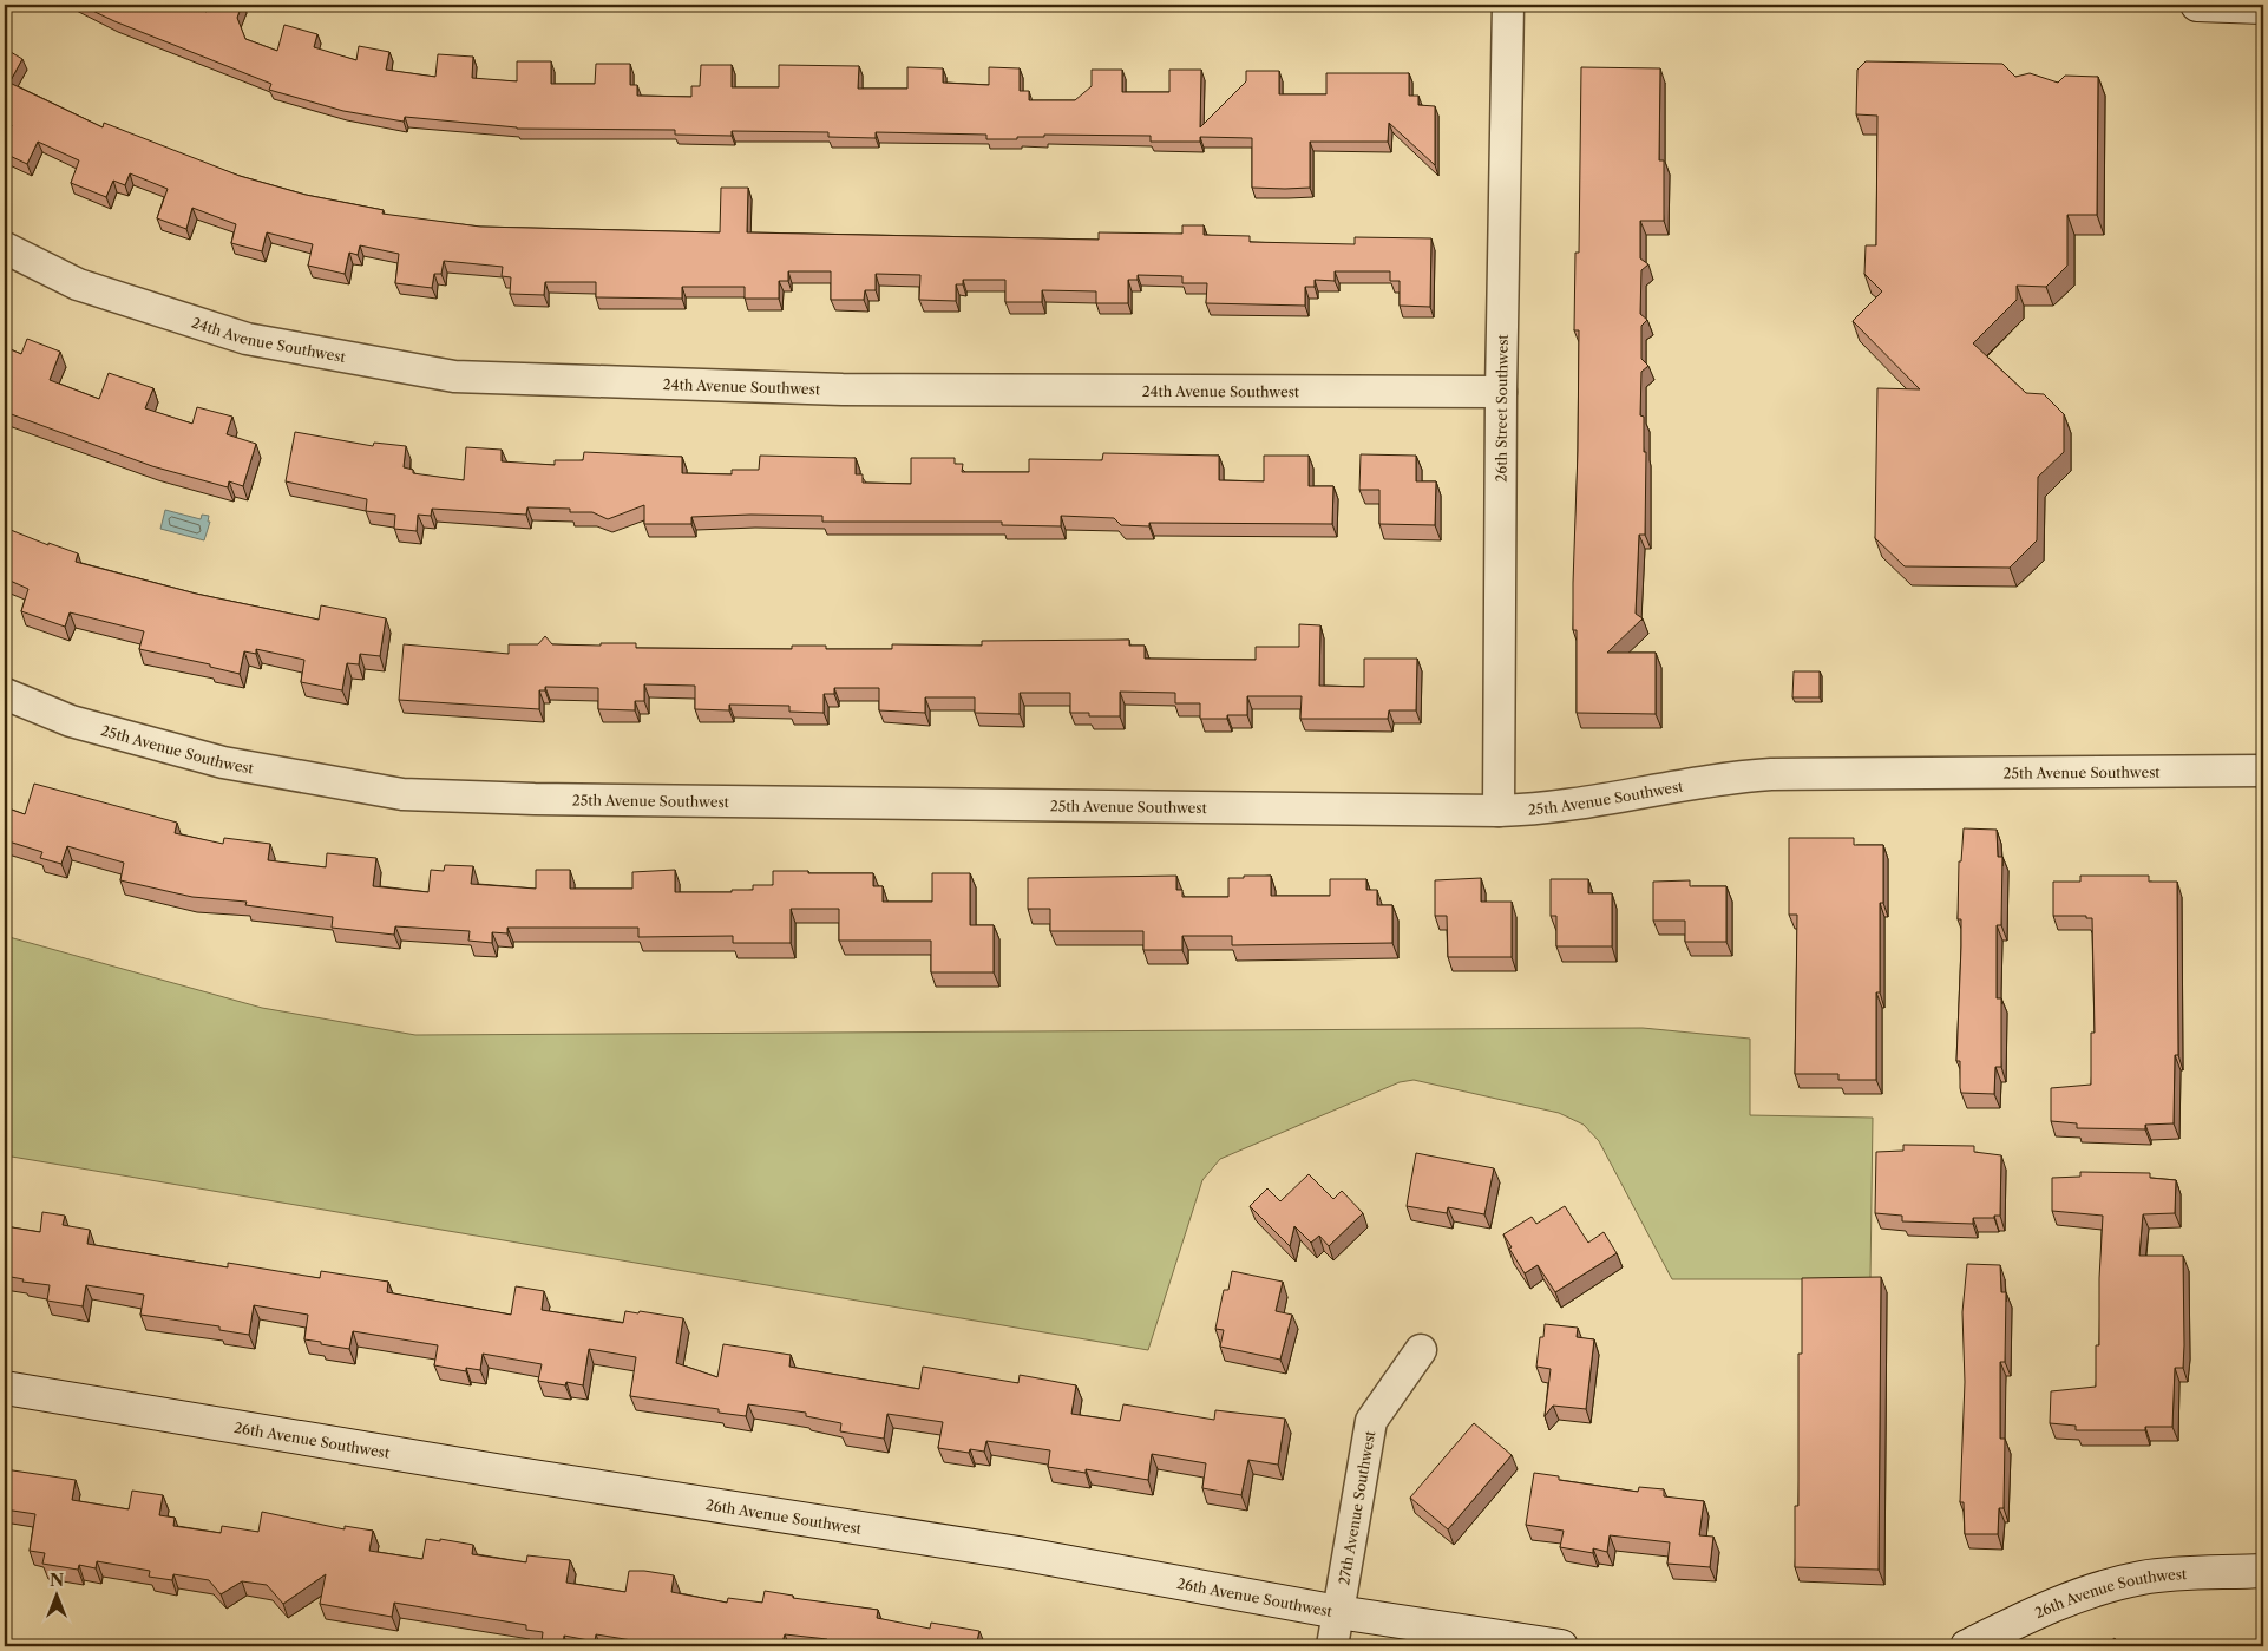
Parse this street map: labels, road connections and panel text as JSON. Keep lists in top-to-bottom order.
{
  "streets": {
    "street": [
      "24th Avenue Southwest",
      "26th Street Southwest",
      "25th Avenue Southwest",
      "26th Avenue Southwest",
      "27th Avenue Southwest"
    ]
  },
  "crossings": [
    ["24th Avenue Southwest", "26th Street Southwest"],
    ["26th Street Southwest", "25th Avenue Southwest"],
    ["26th Avenue Southwest", "27th Avenue Southwest"]
  ],
  "north": "top"
}
